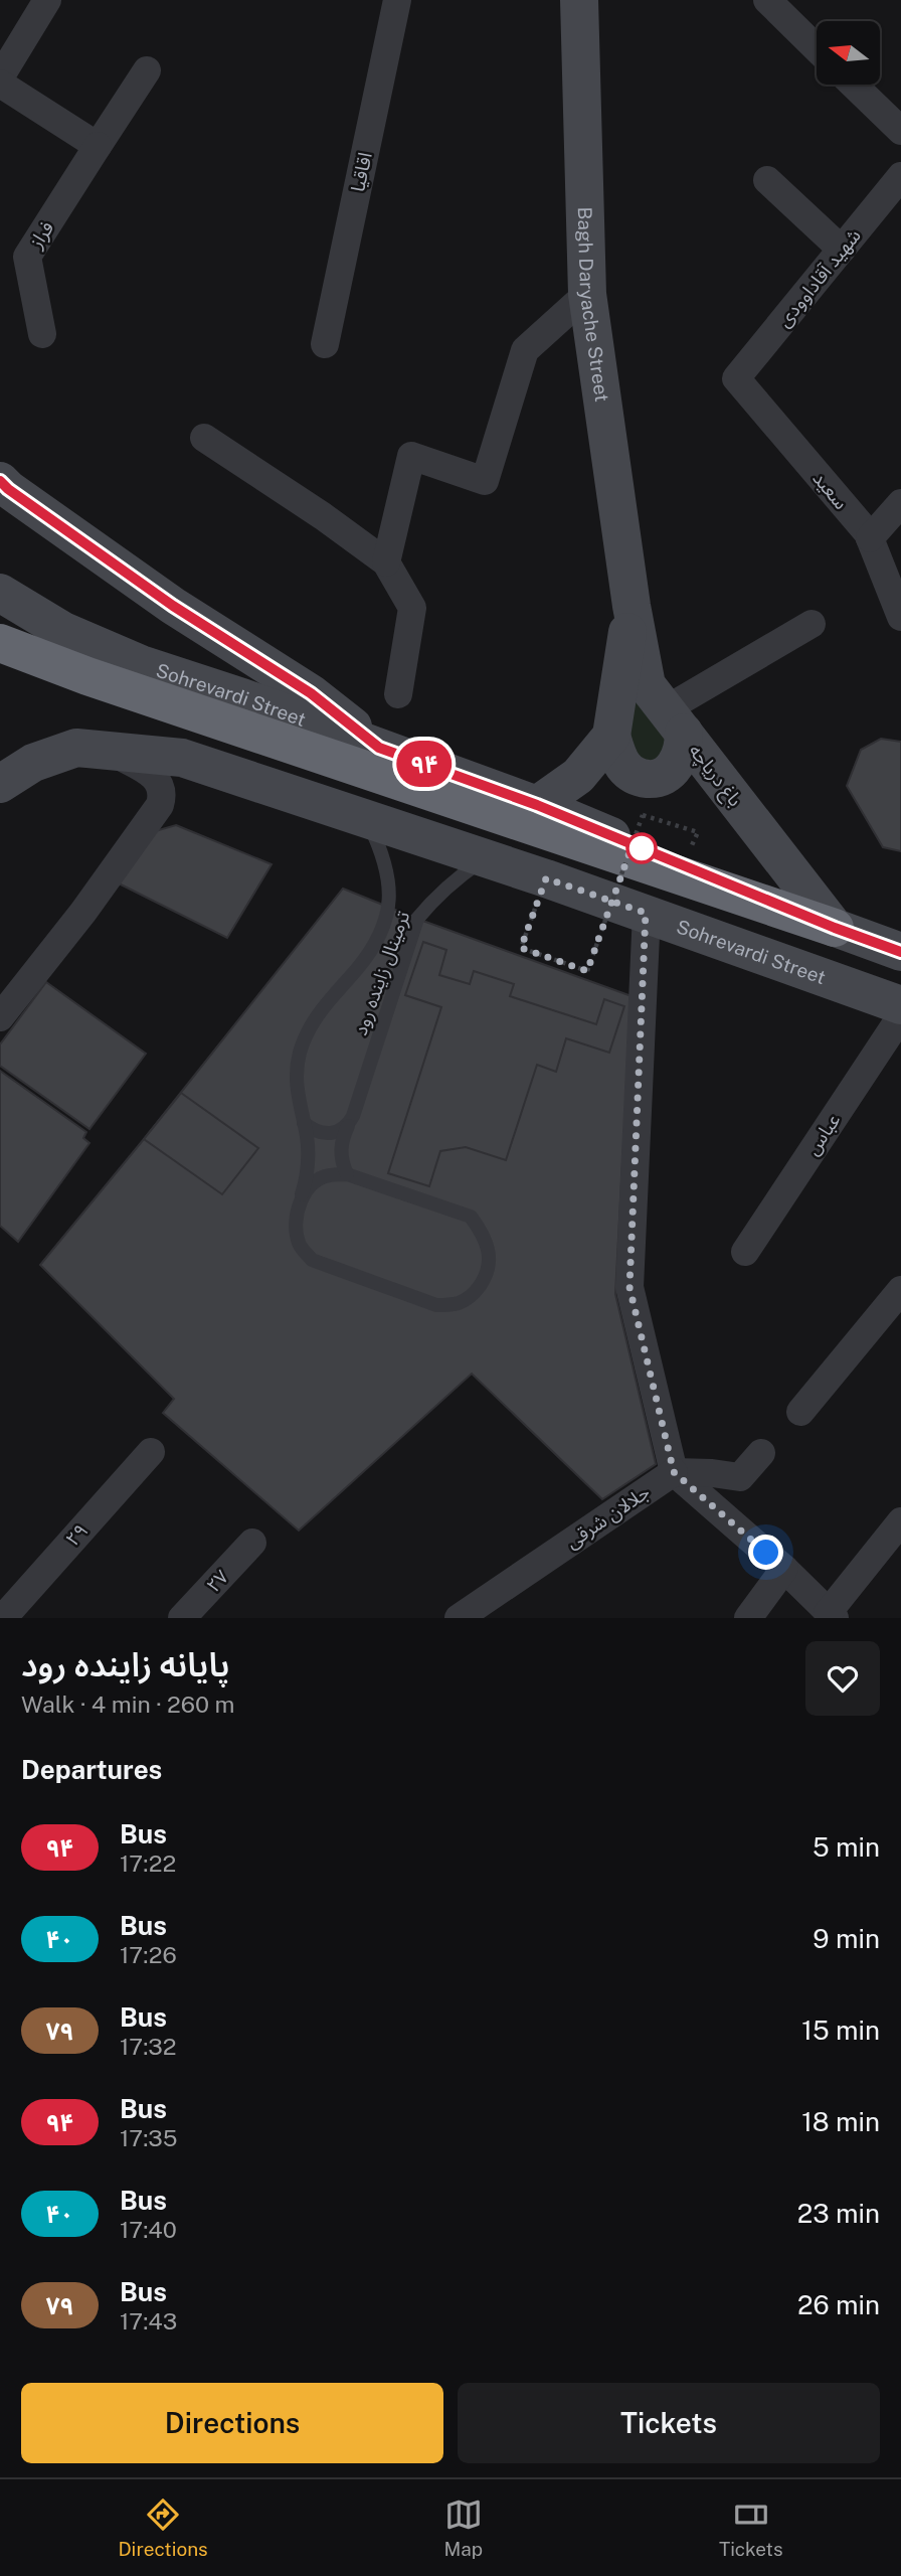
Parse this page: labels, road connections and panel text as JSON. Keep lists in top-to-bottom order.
{
  "streets": {
    "main road": ["Bagh Daryache Street", "Sohrevardi Street", "باغ دریاچه"],
    "street": [
      "اقاقیا",
      "فراز",
      "شهید آقاداوودی",
      "سعید",
      "عباس",
      "جلالان شرقی",
      "۲۹",
      "۲۷"
    ],
    "lane": ["ترمینال زاینده رود"]
  },
  "crossings": [
    ["شهید آقاداوودی", "سعید"],
    ["Bagh Daryache Street", "باغ دریاچه"],
    ["Sohrevardi Street", "باغ دریاچه"],
    ["Sohrevardi Street", "ترمینال زاینده رود"]
  ],
  "lines": ["bus line ۹۴"],
  "north": "left",
  "page": {
    "on_map": "۹۴",
    "heading": [
      ["پایانه زاینده رود", "Walk · 4 min · 260 m"],
      "Departures"
    ],
    "list": [
      {
        "mark": "۹۴",
        "name": "Bus",
        "note": "17:22",
        "value": "5 min"
      },
      {
        "mark": "۴۰",
        "name": "Bus",
        "note": "17:26",
        "value": "9 min"
      },
      {
        "mark": "۷۹",
        "name": "Bus",
        "note": "17:32",
        "value": "15 min"
      },
      {
        "mark": "۹۴",
        "name": "Bus",
        "note": "17:35",
        "value": "18 min"
      },
      {
        "mark": "۴۰",
        "name": "Bus",
        "note": "17:40",
        "value": "23 min"
      },
      {
        "mark": "۷۹",
        "name": "Bus",
        "note": "17:43",
        "value": "26 min"
      }
    ],
    "buttons": ["Directions", "Tickets"],
    "tabs": ["Directions", "Map", "Tickets"]
  }
}
